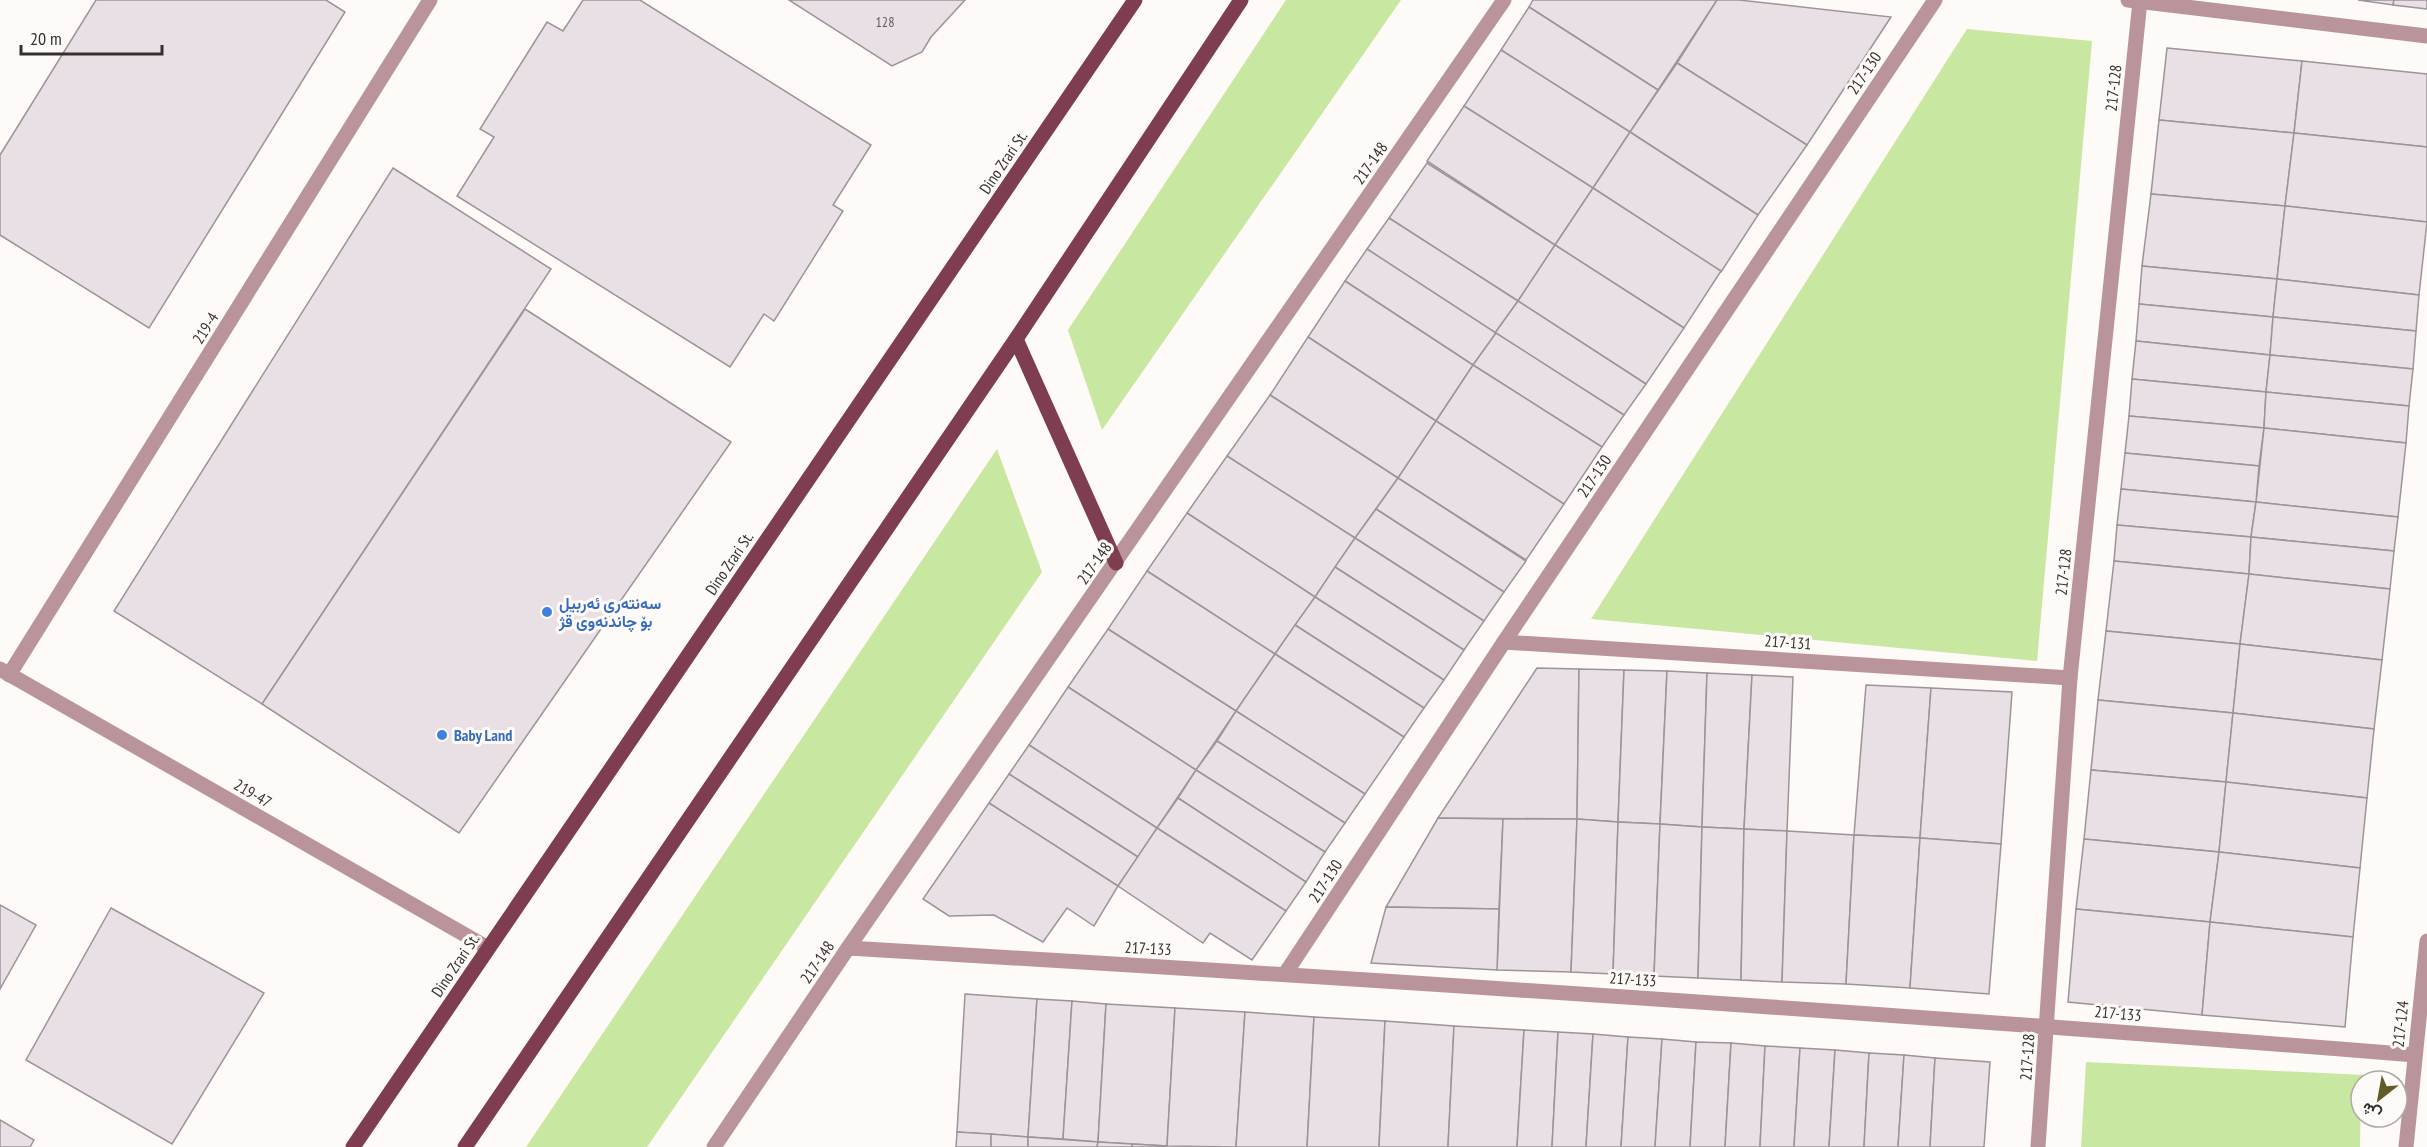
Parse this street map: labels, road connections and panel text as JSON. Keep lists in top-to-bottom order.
{
  "streets": {
    "main road": ["Dino Zrari St."],
    "street": [
      "217-130",
      "217-128",
      "217-148",
      "219-4",
      "217-131",
      "219-47",
      "217-133",
      "217-124"
    ]
  },
  "crossings": [
    ["217-130", "217-131"],
    ["217-130", "217-133"],
    ["217-128", "217-131"],
    ["217-128", "217-133"],
    ["Dino Zrari St.", "219-47"],
    ["217-148", "217-133"],
    ["219-4", "219-47"],
    ["217-133", "217-124"]
  ],
  "places": ["سەنتەری ئەربیل بۆ چاندنەوی قژ", "Baby Land"],
  "house_numbers": ["128"],
  "scale_bar": "20 m",
  "north": "bottom left"
}
